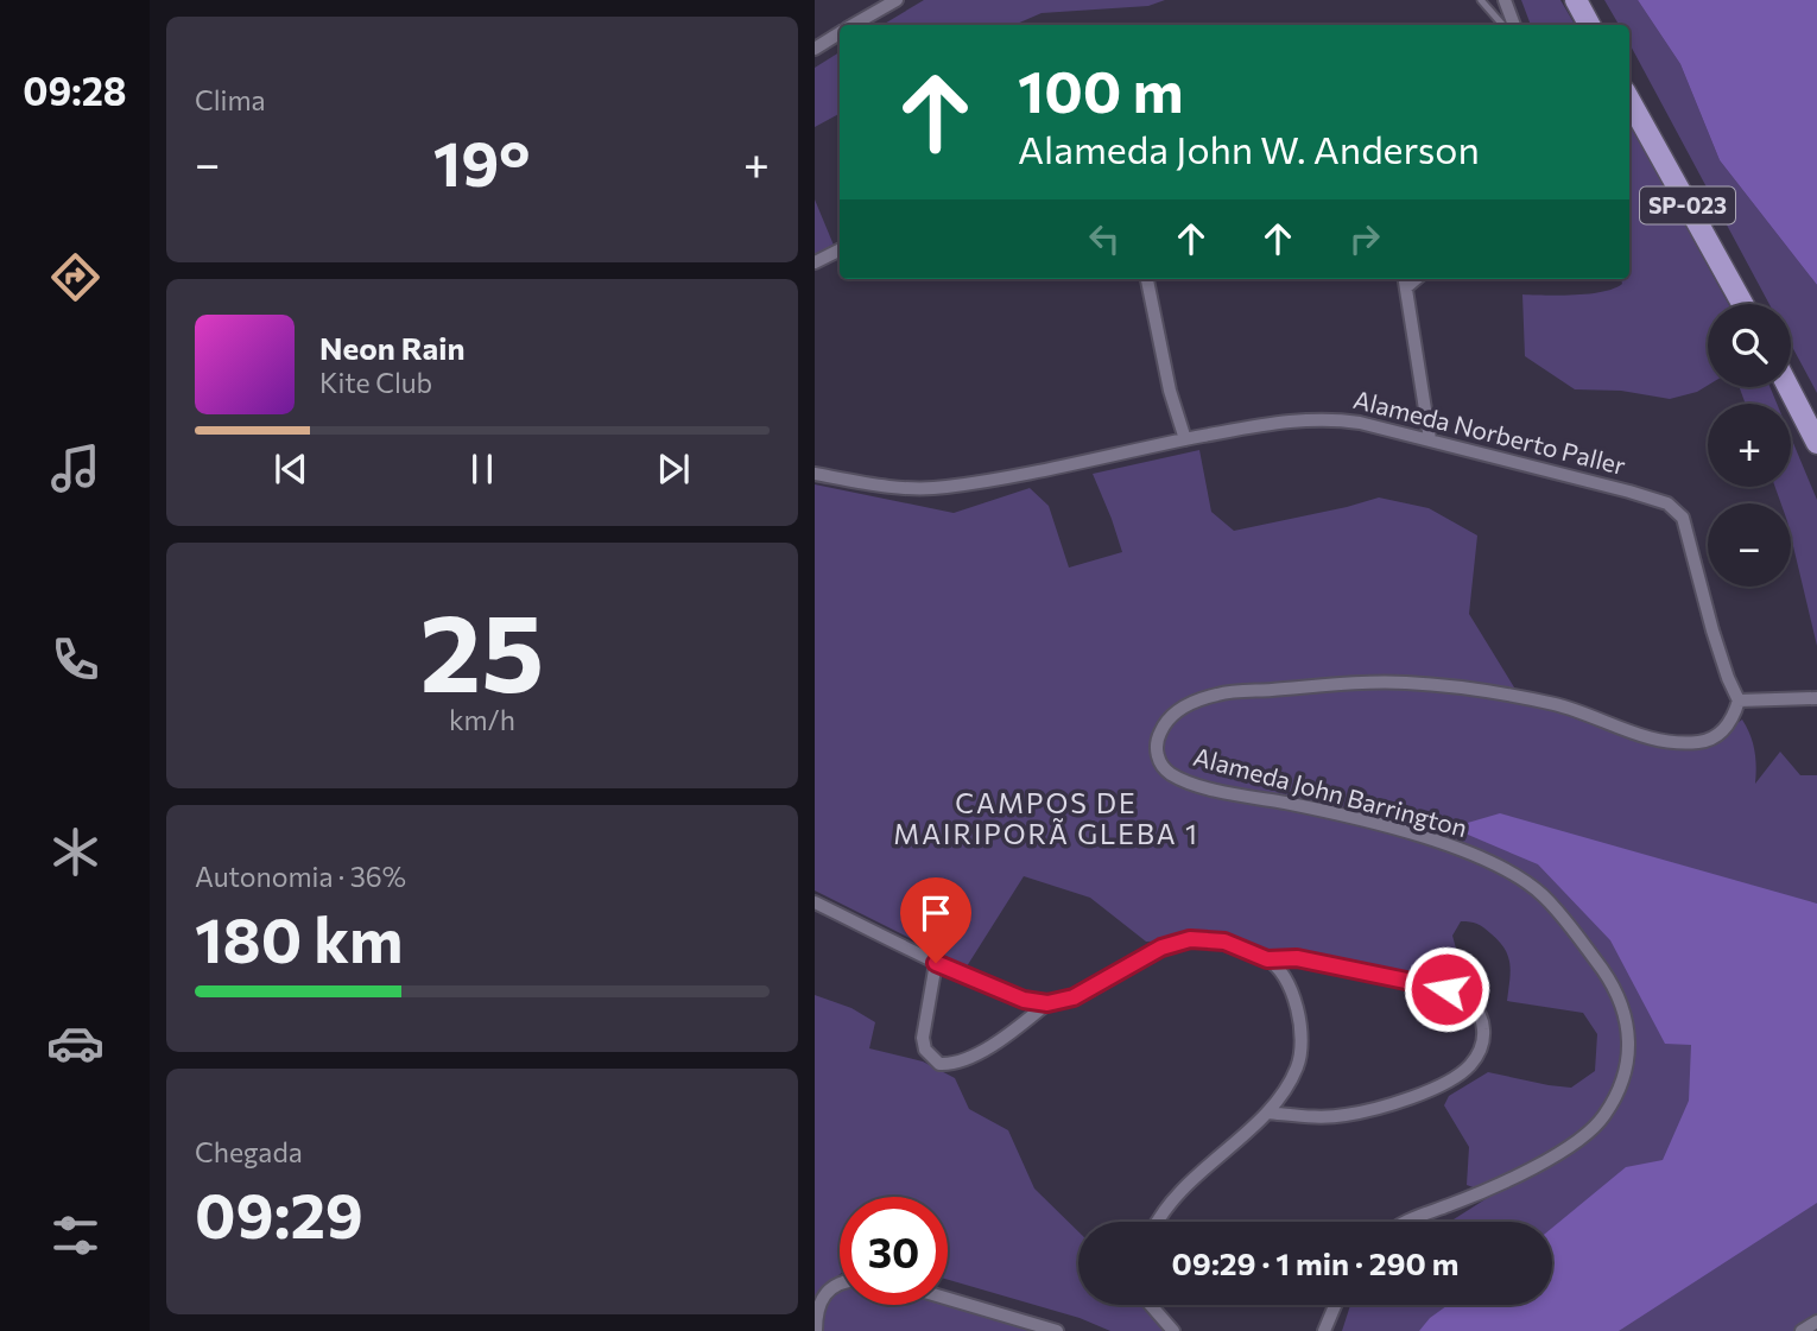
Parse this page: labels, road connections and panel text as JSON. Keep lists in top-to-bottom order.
{
  "streets": {
    "main road": ["SP-023"],
    "street": ["Alameda Norberto Paller", "Alameda John Barrington"]
  },
  "crossings": [
    ["Alameda Norberto Paller", "Alameda John Barrington"]
  ],
  "districts": ["CAMPOS DE MAIRIPORÃ GLEBA 1"],
  "page": {
    "tabs": "09:28",
    "tile": [
      "Clima",
      ["25", "km/h"],
      ["Autonomia · 36%", "180 km"],
      ["Chegada", "09:29"]
    ],
    "turn": ["100 m", "Alameda John W. Anderson"],
    "heat": ["−", "19°", "+"],
    "map_buttons": ["+", "−"],
    "song": ["Neon Rain", "Kite Club"],
    "limit": "30",
    "trip": "09:29 · 1 min · 290 m"
  }
}
